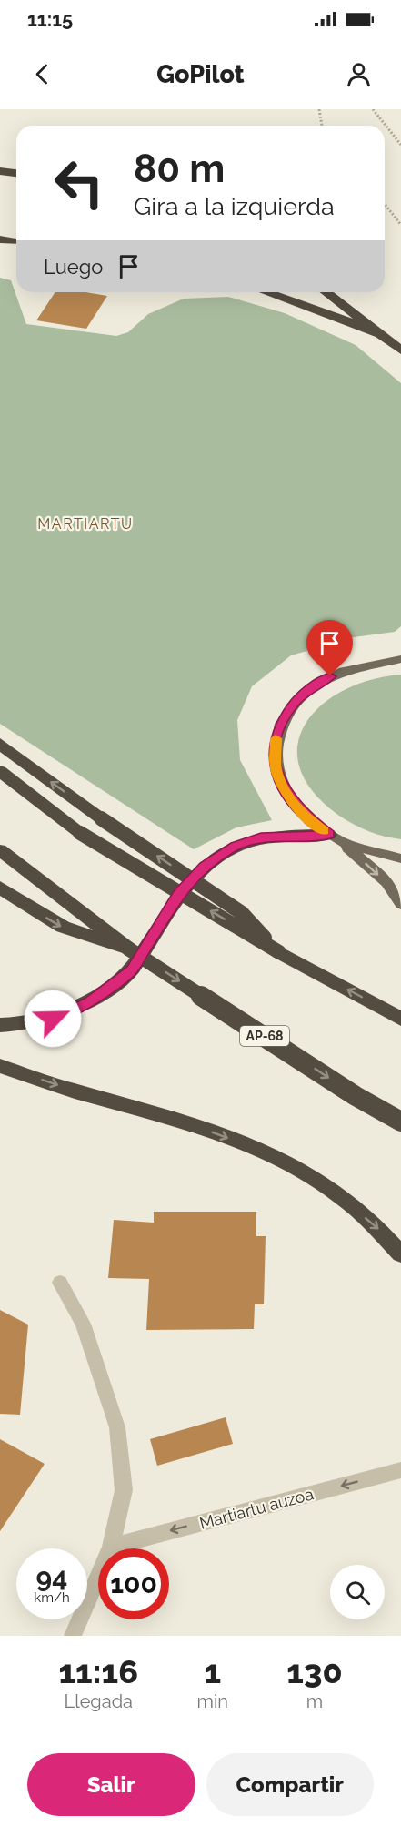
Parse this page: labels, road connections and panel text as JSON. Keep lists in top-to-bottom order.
{
  "streets": {
    "highway": ["AP-68"],
    "street": ["Martiartu auzoa"]
  },
  "one_way": ["Martiartu auzoa"],
  "districts": ["MARTIARTU"],
  "page": {
    "status": "11:15",
    "header": "GoPilot",
    "turn": ["80 m", "Gira a la izquierda"],
    "then": "Luego",
    "speed": "94 km/h",
    "limit": "100",
    "eta": [
      "11:16",
      "Llegada",
      "1",
      "min",
      "130",
      "m"
    ],
    "buttons": ["Salir", "Compartir"]
  }
}
